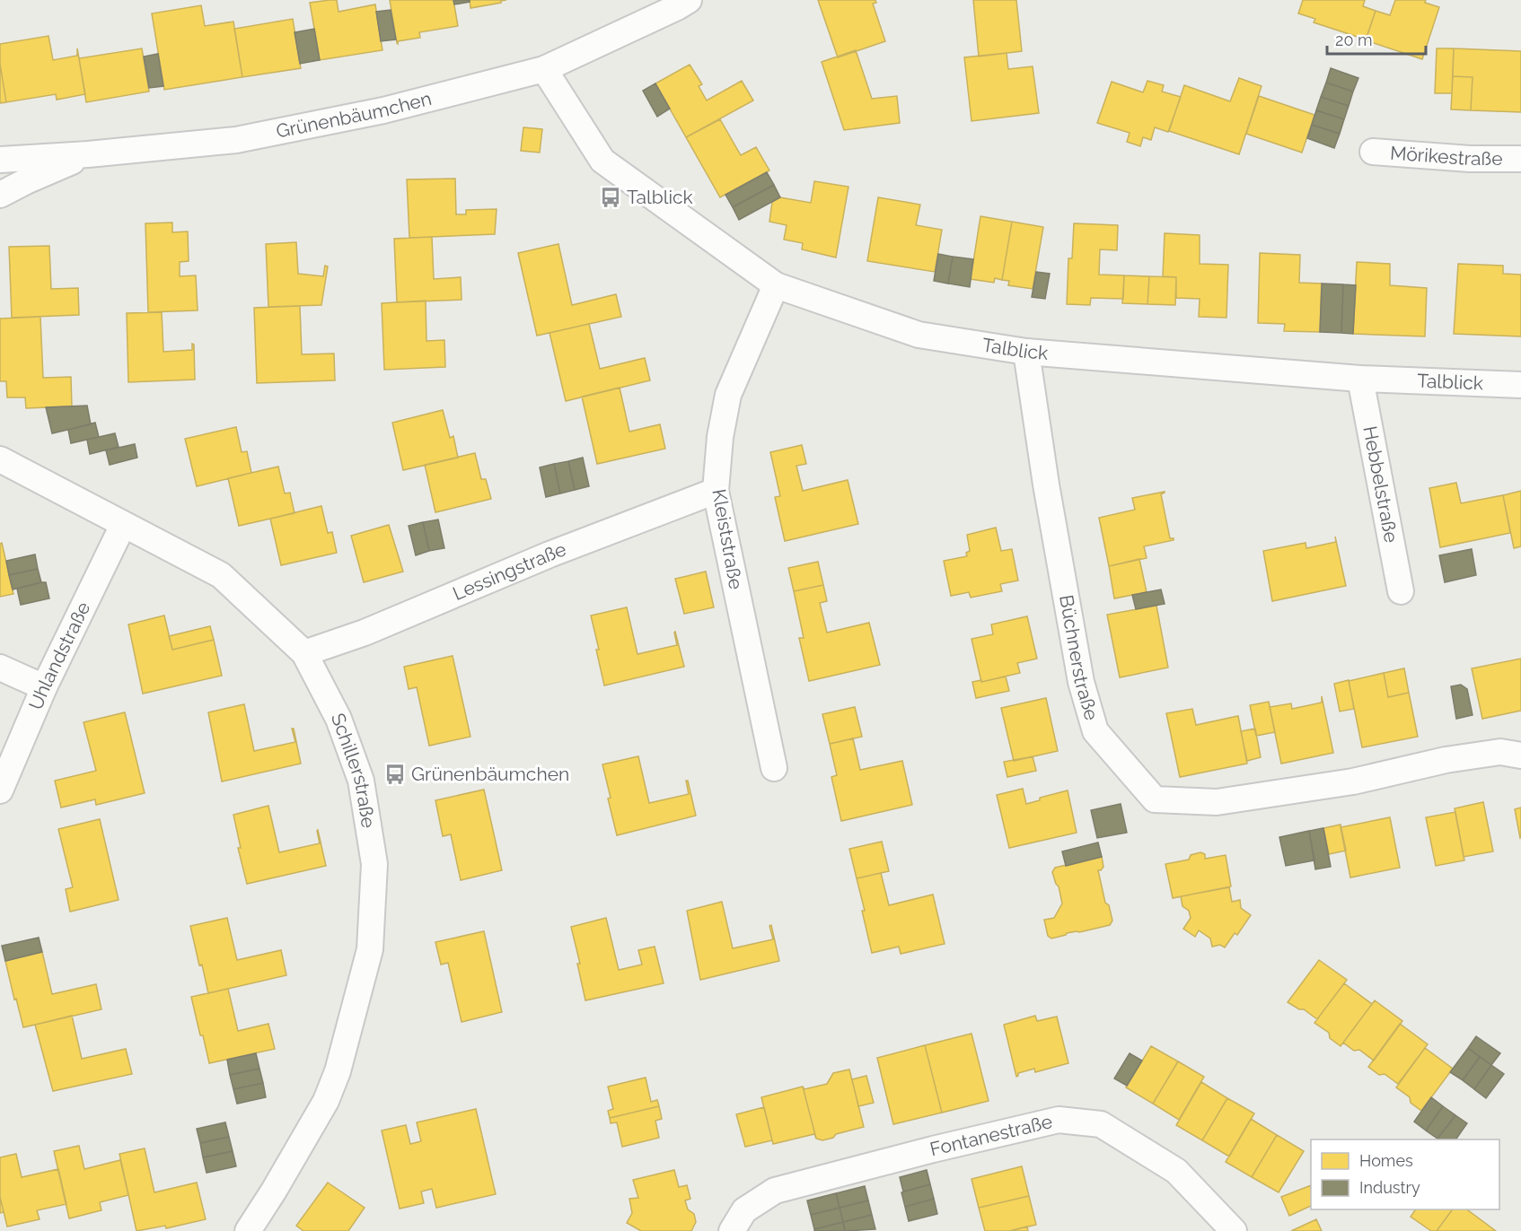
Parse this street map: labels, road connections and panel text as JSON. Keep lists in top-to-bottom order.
{
  "streets": {
    "street": [
      "Grünenbäumchen",
      "Mörikestraße",
      "Talblick",
      "Hebbelstraße",
      "Kleiststraße",
      "Lessingstraße",
      "Uhlandstraße",
      "Büchnerstraße",
      "Schillerstraße",
      "Fontanestraße"
    ]
  },
  "crossings": [
    ["Grünenbäumchen", "Talblick"],
    ["Talblick", "Hebbelstraße"],
    ["Talblick", "Kleiststraße"],
    ["Talblick", "Büchnerstraße"],
    ["Kleiststraße", "Lessingstraße"],
    ["Lessingstraße", "Schillerstraße"],
    ["Uhlandstraße", "Schillerstraße"]
  ],
  "places": {
    "bus stop": ["Talblick", "Grünenbäumchen"]
  },
  "legend": ["Homes", "Industry"],
  "scale_bar": "20 m"
}
